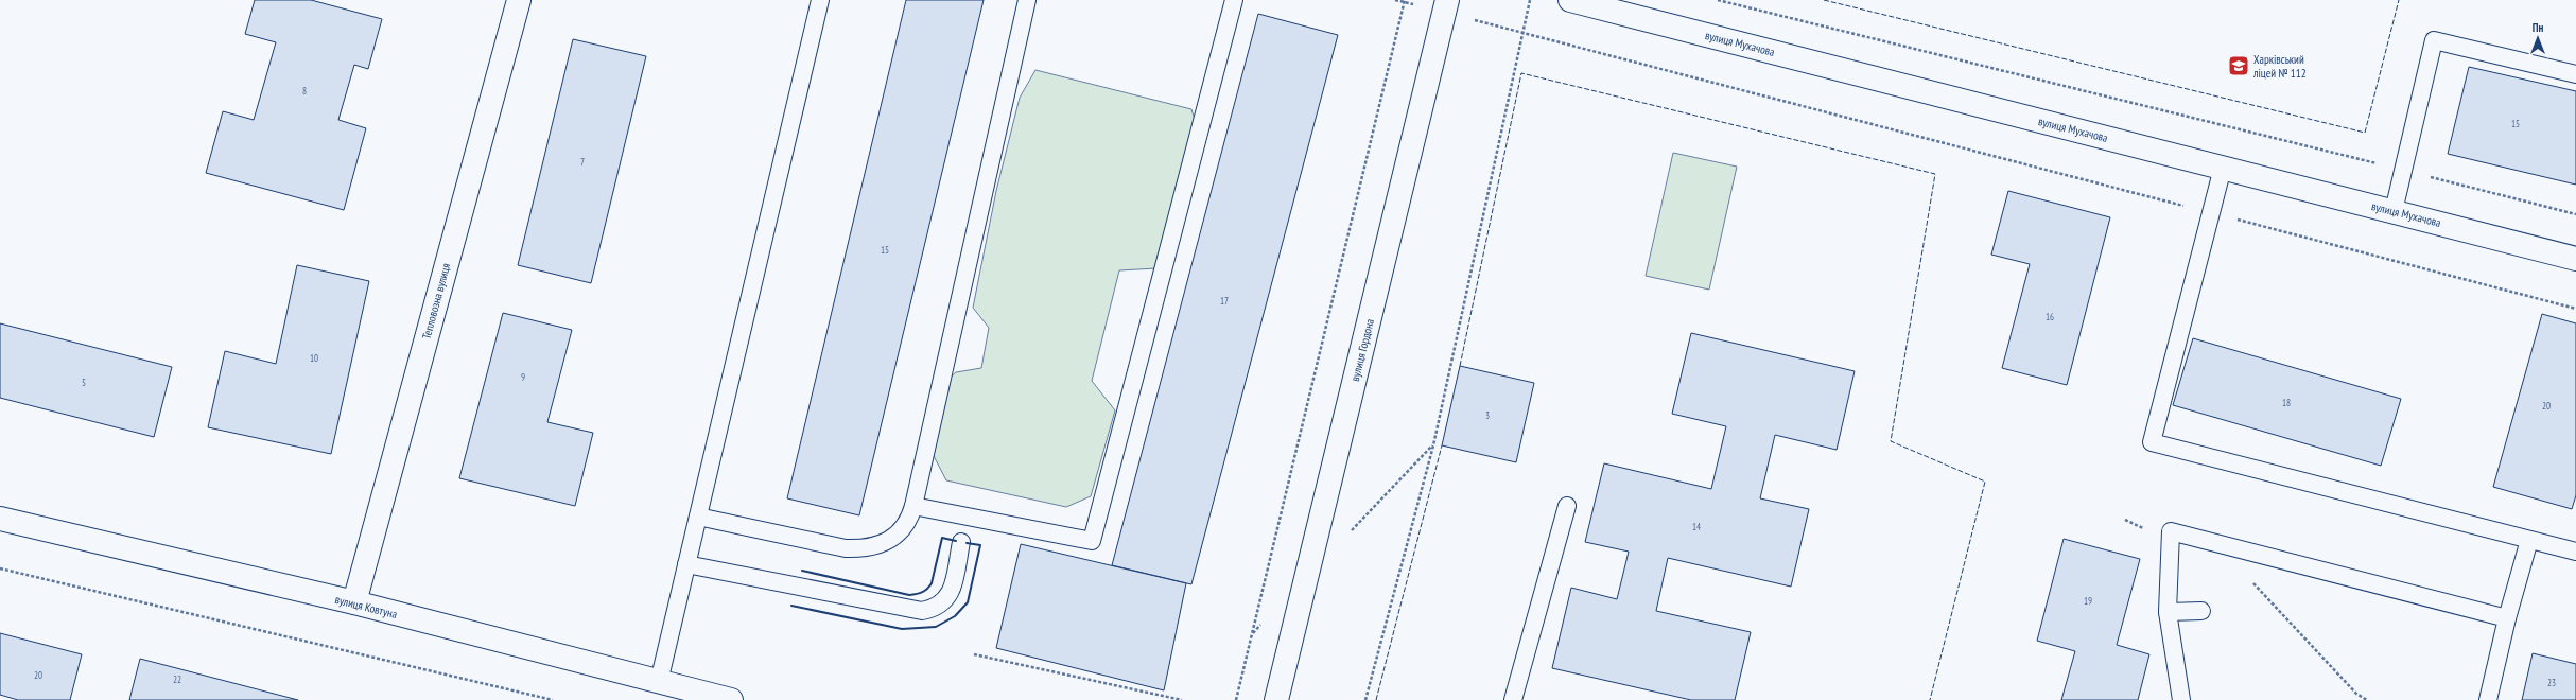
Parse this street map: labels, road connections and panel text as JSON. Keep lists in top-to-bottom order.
{
  "streets": {
    "street": [
      "вулиця Мухачова",
      "Тепловозна вулиця",
      "вулиця Гордона",
      "вулиця Ковтуна"
    ]
  },
  "crossings": [
    ["Тепловозна вулиця", "вулиця Ковтуна"]
  ],
  "places": {
    "school or university": ["Харківський ліцей № 112"]
  },
  "house_numbers": [
    "8",
    "15",
    "7",
    "15",
    "17",
    "16",
    "10",
    "9",
    "5",
    "18",
    "20",
    "3",
    "14",
    "19",
    "20",
    "22",
    "23"
  ],
  "north": "top"
}
